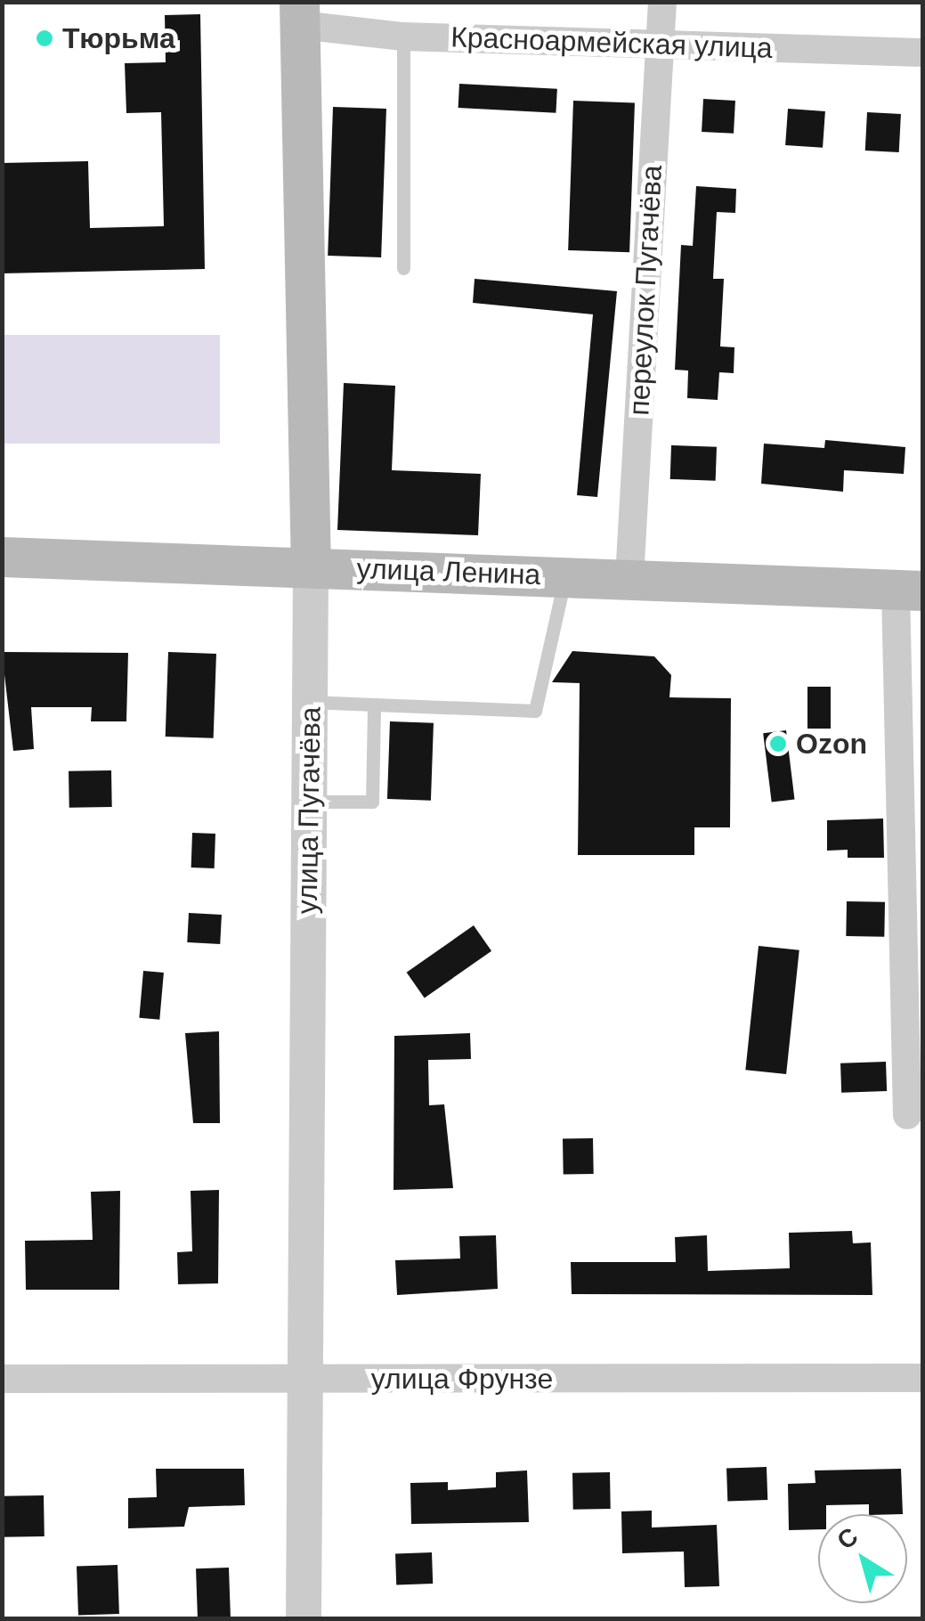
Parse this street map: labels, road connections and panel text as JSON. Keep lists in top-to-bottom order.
{
  "streets": {
    "main road": ["улица Ленина", "улица Пугачёва"],
    "street": ["Красноармейская улица", "переулок Пугачёва", "улица Фрунзе"]
  },
  "crossings": [
    ["Красноармейская улица", "переулок Пугачёва"],
    ["Красноармейская улица", "улица Пугачёва"],
    ["переулок Пугачёва", "улица Ленина"],
    ["улица Ленина", "улица Пугачёва"],
    ["улица Пугачёва", "улица Фрунзе"]
  ],
  "places": ["Тюрьма", "Ozon"],
  "north": "top left"
}
